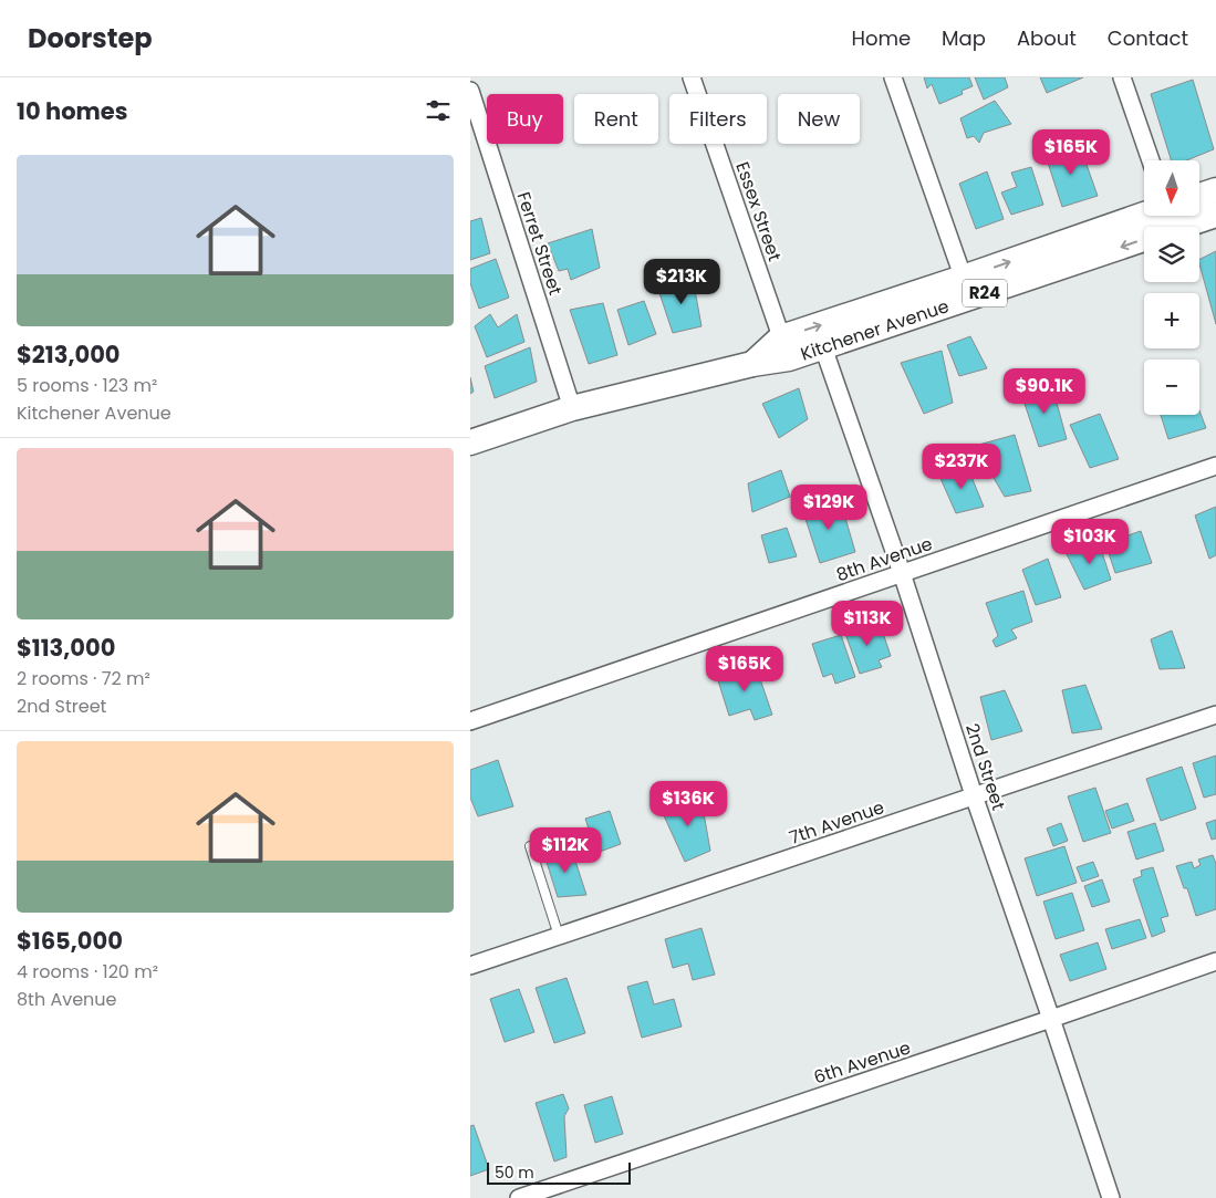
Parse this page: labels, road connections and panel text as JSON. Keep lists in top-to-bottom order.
{
  "streets": {
    "main road": ["R24", "Kitchener Avenue"],
    "street": [
      "Essex Street",
      "Ferret Street",
      "8th Avenue",
      "2nd Street",
      "7th Avenue",
      "6th Avenue"
    ]
  },
  "crossings": [
    ["Essex Street", "Kitchener Avenue"],
    ["Ferret Street", "Kitchener Avenue"],
    ["Kitchener Avenue", "2nd Street"],
    ["8th Avenue", "2nd Street"],
    ["2nd Street", "7th Avenue"],
    ["2nd Street", "6th Avenue"]
  ],
  "scale_bar": "50 m",
  "north": "bottom",
  "page": {
    "header": "Doorstep",
    "nav": [
      "Home",
      "Map",
      "About",
      "Contact"
    ],
    "heading": "10 homes",
    "chip": [
      "Buy",
      "Rent",
      "Filters",
      "New"
    ],
    "price": [
      "$165K",
      "$213K",
      "$90.1K",
      "$237K",
      "$129K",
      "$103K",
      "$113K",
      "$165K",
      "$136K",
      "$112K"
    ],
    "list": [
      {
        "name": "$213,000",
        "note": "5 rooms · 123 m² · Kitchener Avenue"
      },
      {
        "name": "$113,000",
        "note": "2 rooms · 72 m² · 2nd Street"
      },
      {
        "name": "$165,000",
        "note": "4 rooms · 120 m² · 8th Avenue"
      }
    ],
    "map_buttons": ["+", "−"],
    "scale": "50 m"
  }
}
